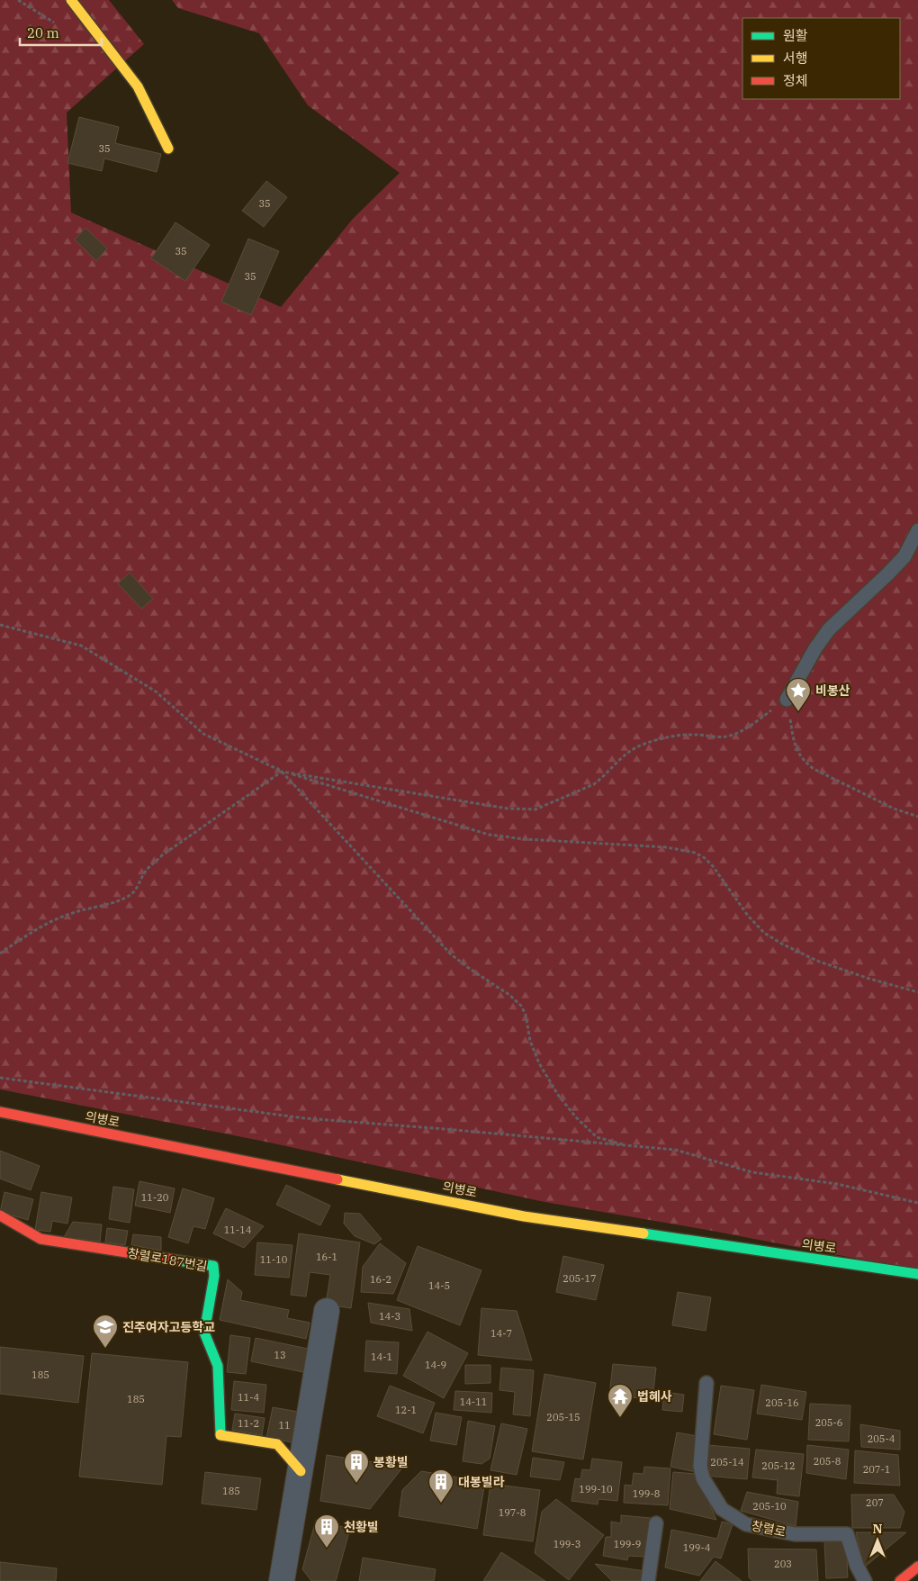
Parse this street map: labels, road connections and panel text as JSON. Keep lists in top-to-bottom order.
{
  "streets": {
    "street": ["의병로", "창렬로187번길"],
    "lane": ["창렬로"]
  },
  "places": {
    "place": ["비봉산"],
    "school or university": ["진주여자고등학교"],
    "temple": ["법혜사"],
    "building": ["봉황빌", "대봉빌라", "천황빌"]
  },
  "house_numbers": [
    "35",
    "35",
    "35",
    "35",
    "11-20",
    "11-14",
    "16-1",
    "11-10",
    "205-17",
    "16-2",
    "14-5",
    "14-3",
    "14-7",
    "13",
    "14-1",
    "14-9",
    "185",
    "11-4",
    "185",
    "14-11",
    "205-16",
    "12-1",
    "205-15",
    "205-6",
    "11-2",
    "11",
    "205-4",
    "205-8",
    "205-14",
    "205-12",
    "207-1",
    "199-10",
    "185",
    "199-8",
    "207",
    "205-10",
    "197-8",
    "199-3",
    "199-9",
    "199-4",
    "203"
  ],
  "legend": ["원활", "서행", "정체"],
  "scale_bar": "20 m",
  "north": "top"
}
